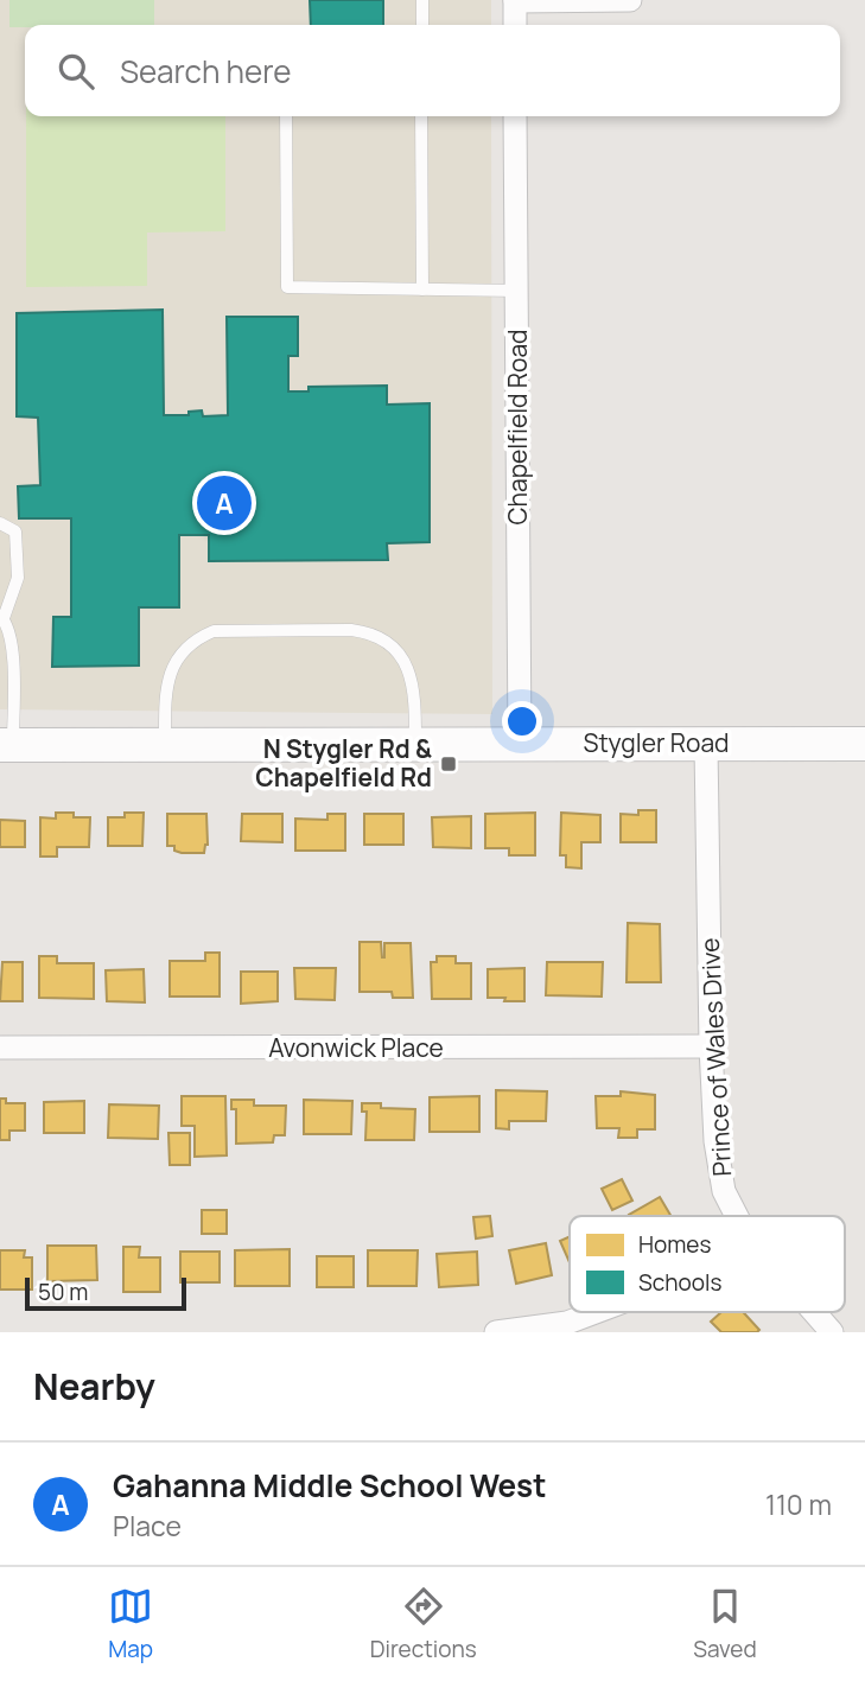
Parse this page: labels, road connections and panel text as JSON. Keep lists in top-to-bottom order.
{
  "streets": {
    "main road": ["Stygler Road"],
    "street": ["Chapelfield Road", "Avonwick Place", "Prince of Wales Drive"]
  },
  "crossings": [
    ["Chapelfield Road", "Stygler Road"],
    ["Stygler Road", "Prince of Wales Drive"],
    ["Avonwick Place", "Prince of Wales Drive"]
  ],
  "places": {
    "transit": ["N Stygler Rd & Chapelfield Rd"]
  },
  "legend": ["Homes", "Schools"],
  "scale_bar": "50 m",
  "page": {
    "search": "Search here",
    "pins": "A",
    "scale": "50 m",
    "heading": "Nearby",
    "list": [
      {
        "mark": "A",
        "name": "Gahanna Middle School West",
        "note": "Place",
        "value": "110 m"
      }
    ],
    "nav": ["Map", "Directions", "Saved"]
  }
}
